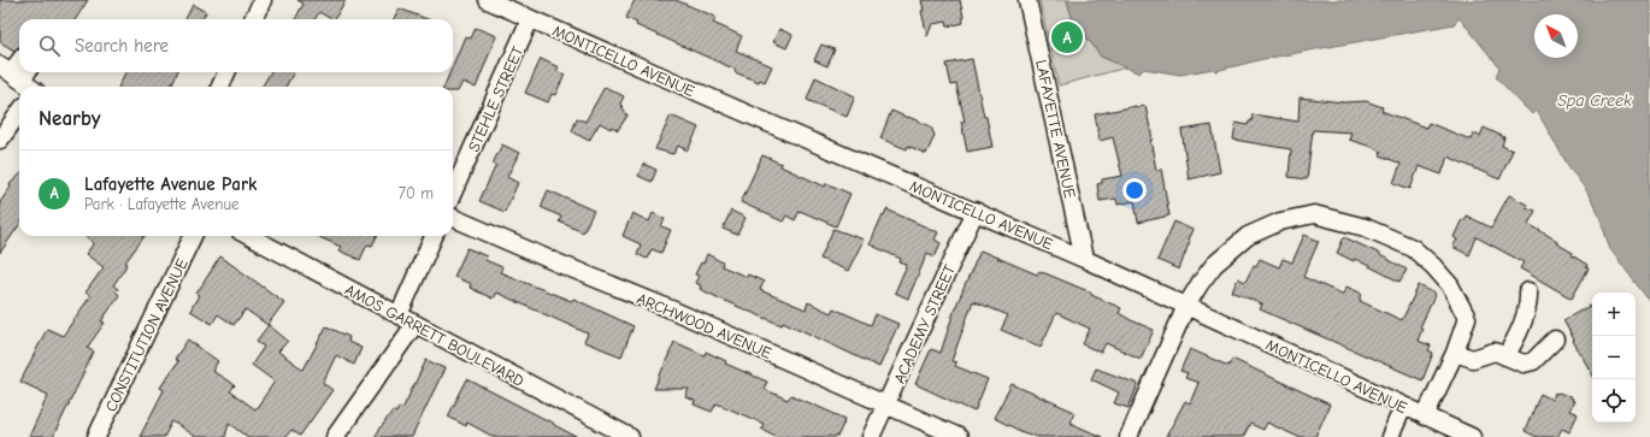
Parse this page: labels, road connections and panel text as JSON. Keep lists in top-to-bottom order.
{
  "streets": {
    "street": [
      "MONTICELLO AVENUE",
      "STEHLE STREET",
      "LAFAYETTE AVENUE",
      "ACADEMY STREET",
      "ARCHWOOD AVENUE",
      "CONSTITUTION AVENUE",
      "AMOS GARRETT BOULEVARD"
    ]
  },
  "crossings": [
    ["MONTICELLO AVENUE", "STEHLE STREET"],
    ["MONTICELLO AVENUE", "LAFAYETTE AVENUE"],
    ["MONTICELLO AVENUE", "ACADEMY STREET"],
    ["ACADEMY STREET", "ARCHWOOD AVENUE"]
  ],
  "water": ["Spa Creek"],
  "north": "top left",
  "page": {
    "pins": "A",
    "search": "Search here",
    "heading": "Nearby",
    "list": [
      {
        "mark": "A",
        "name": "Lafayette Avenue Park",
        "note": "Park · Lafayette Avenue",
        "value": "70 m"
      }
    ],
    "map_buttons": ["+", "−"]
  }
}
